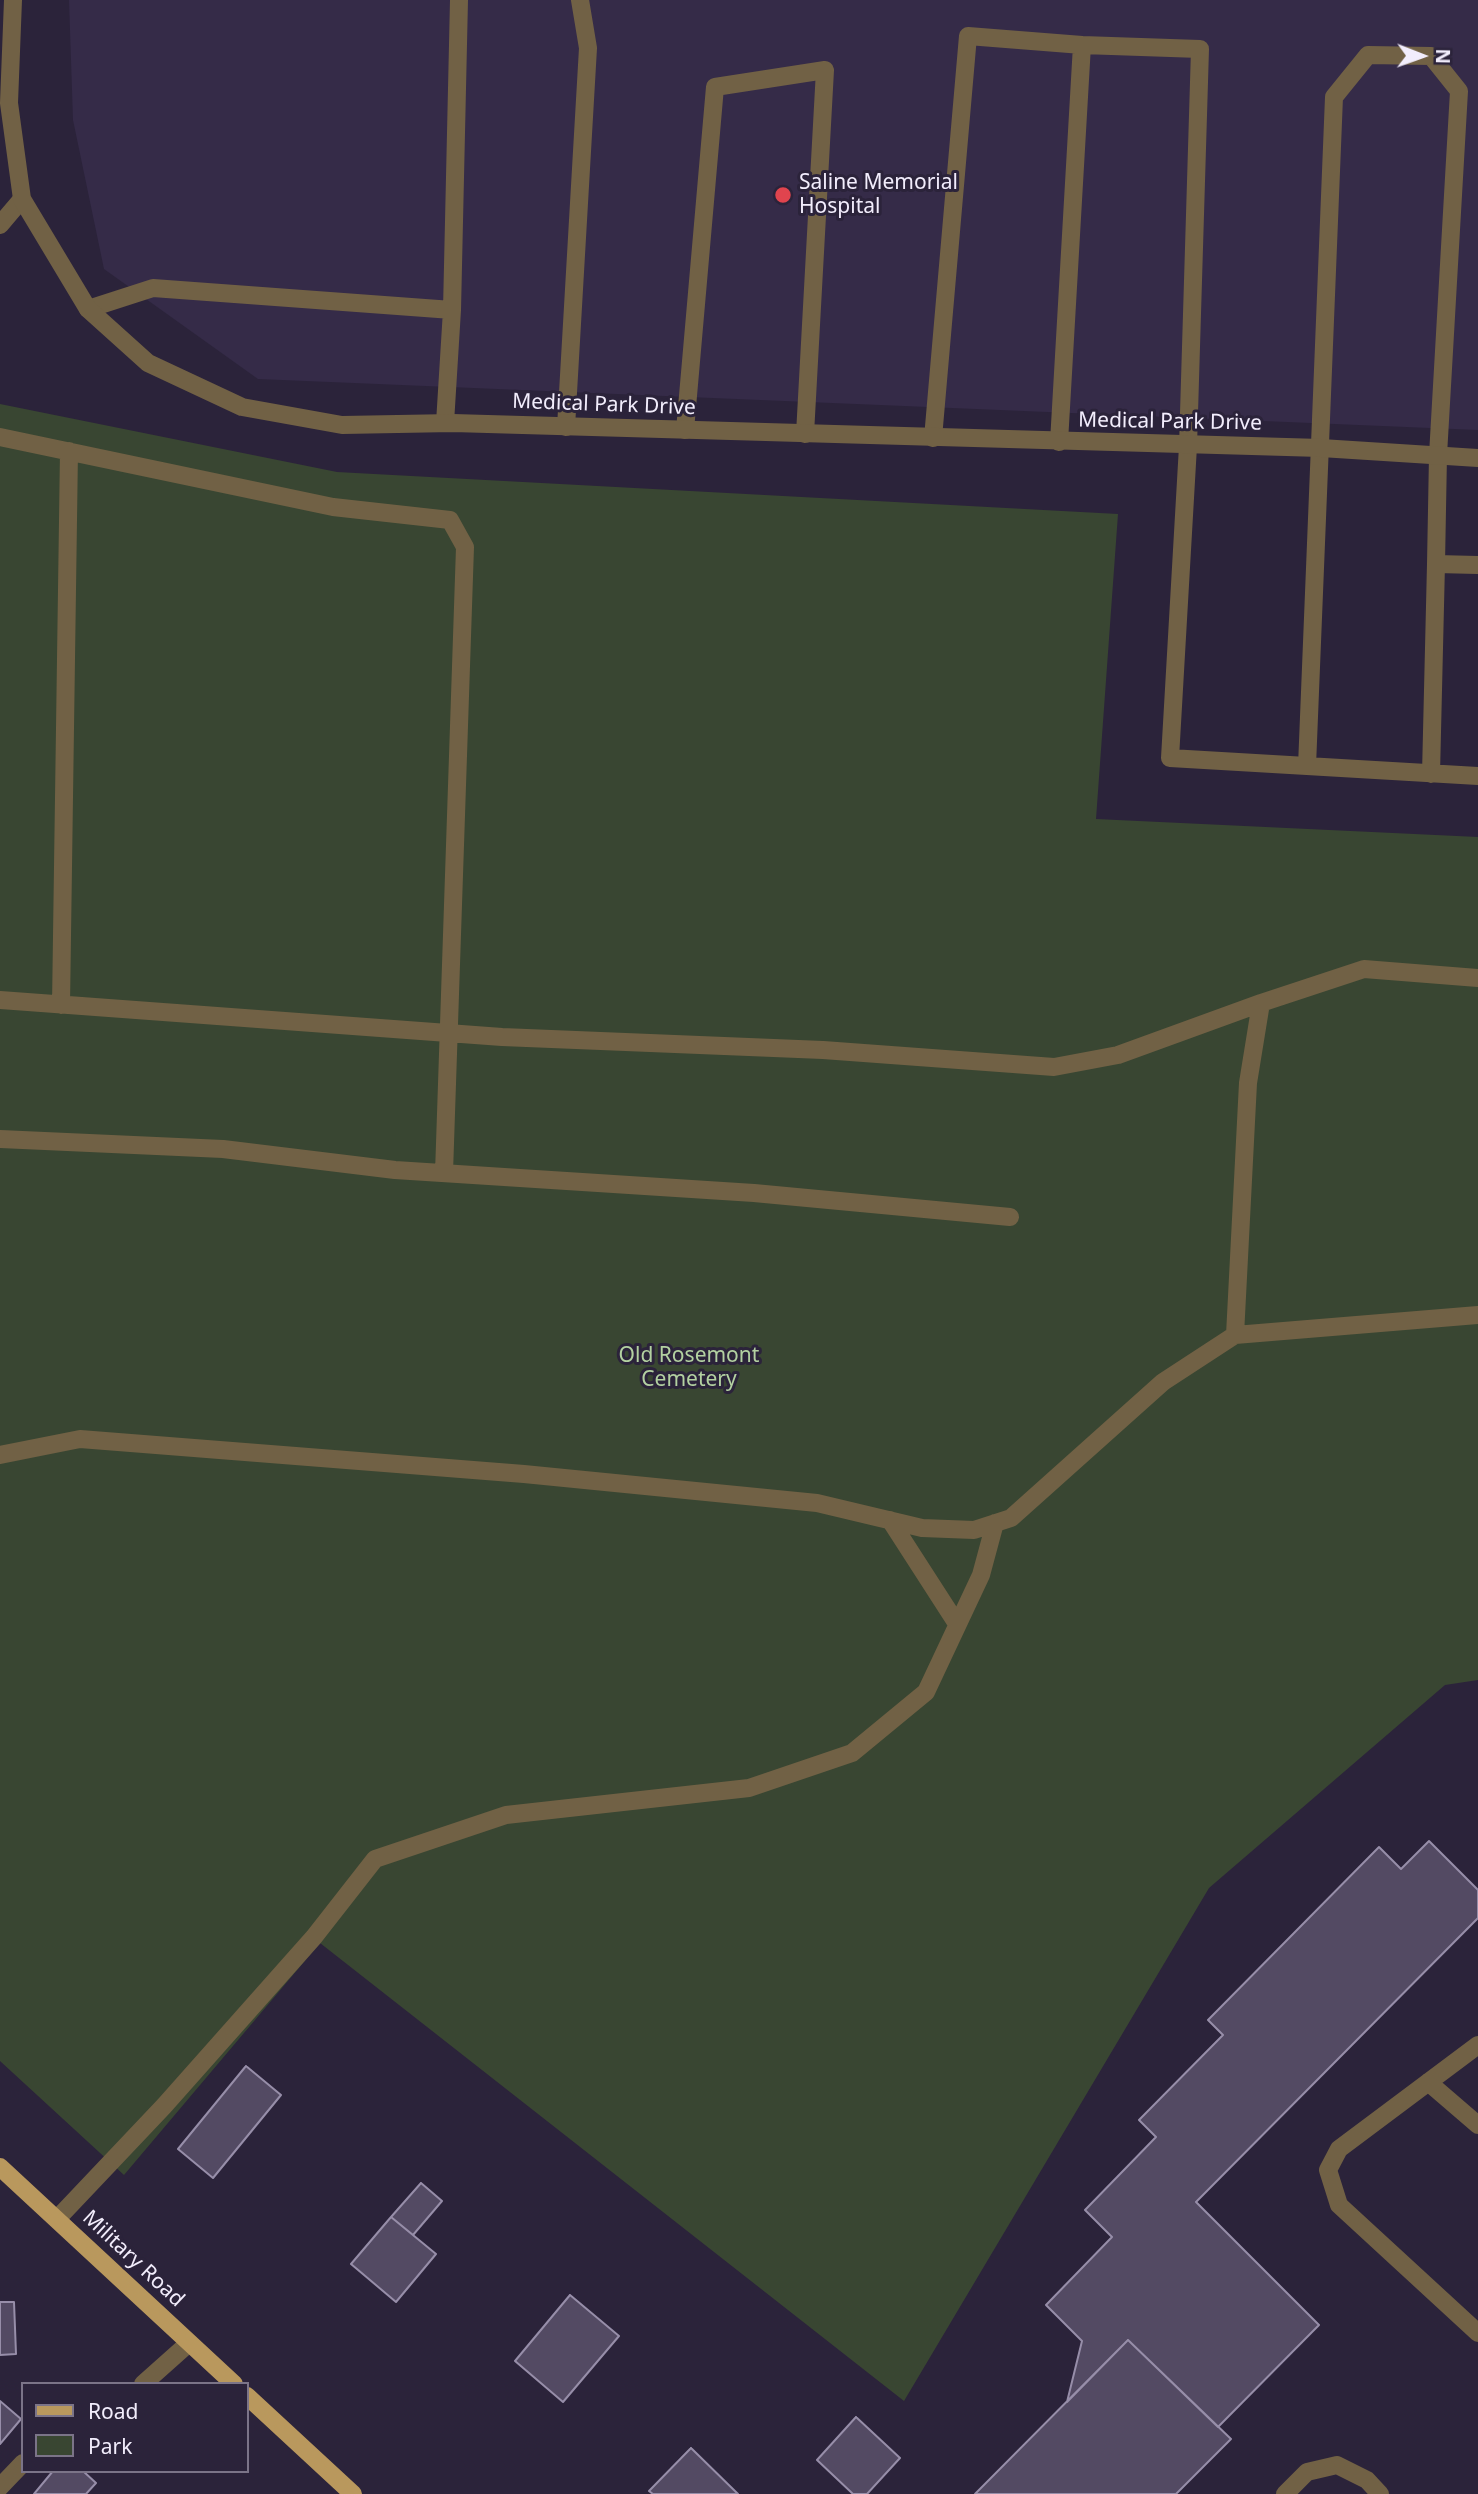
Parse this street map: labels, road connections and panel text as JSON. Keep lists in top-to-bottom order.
{
  "streets": {
    "main road": ["Military Road"],
    "street": ["Medical Park Drive"]
  },
  "parks": ["Old Rosemont Cemetery"],
  "places": ["Saline Memorial Hospital"],
  "legend": ["Road", "Park"],
  "north": "right"
}
